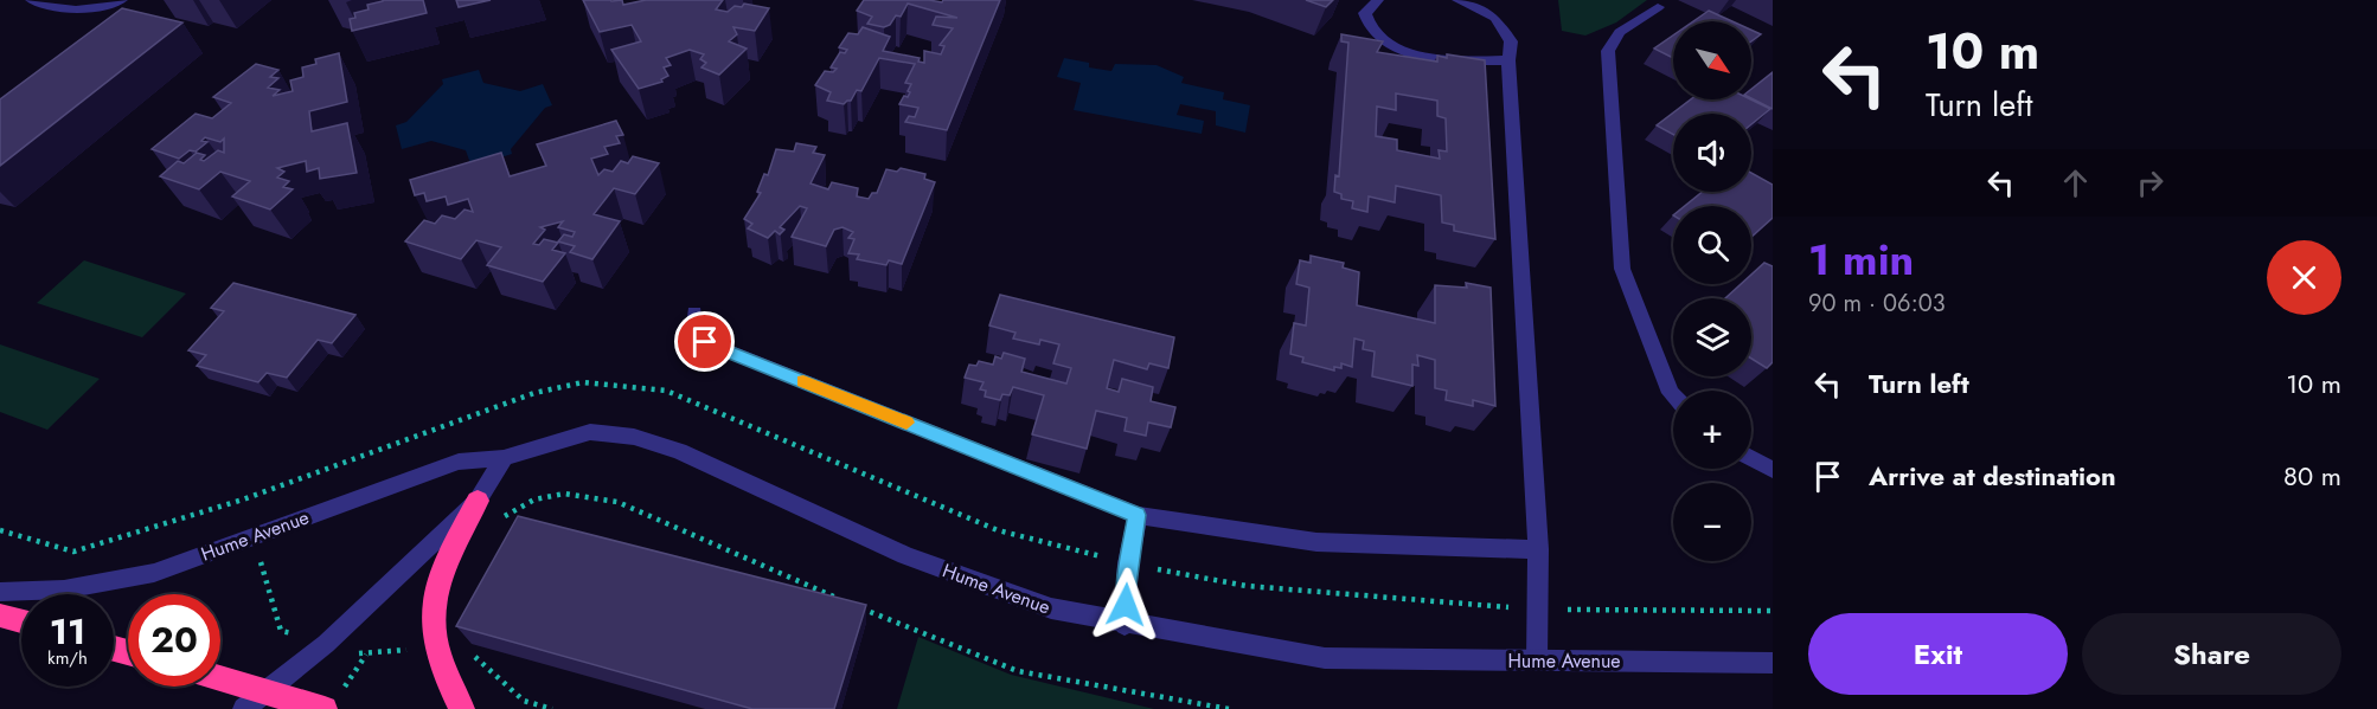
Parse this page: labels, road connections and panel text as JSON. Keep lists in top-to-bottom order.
{
  "streets": {
    "street": ["Hume Avenue"]
  },
  "north": "bottom right",
  "page": {
    "turn": ["10 m", "Turn left"],
    "map_buttons": ["+", "−"],
    "heading": ["1 min", "90 m · 06:03"],
    "list": [
      {
        "name": "Turn left",
        "value": "10 m"
      },
      {
        "name": "Arrive at destination",
        "value": "80 m"
      }
    ],
    "speed": "11 km/h",
    "limit": "20",
    "buttons": ["Exit", "Share"]
  }
}
